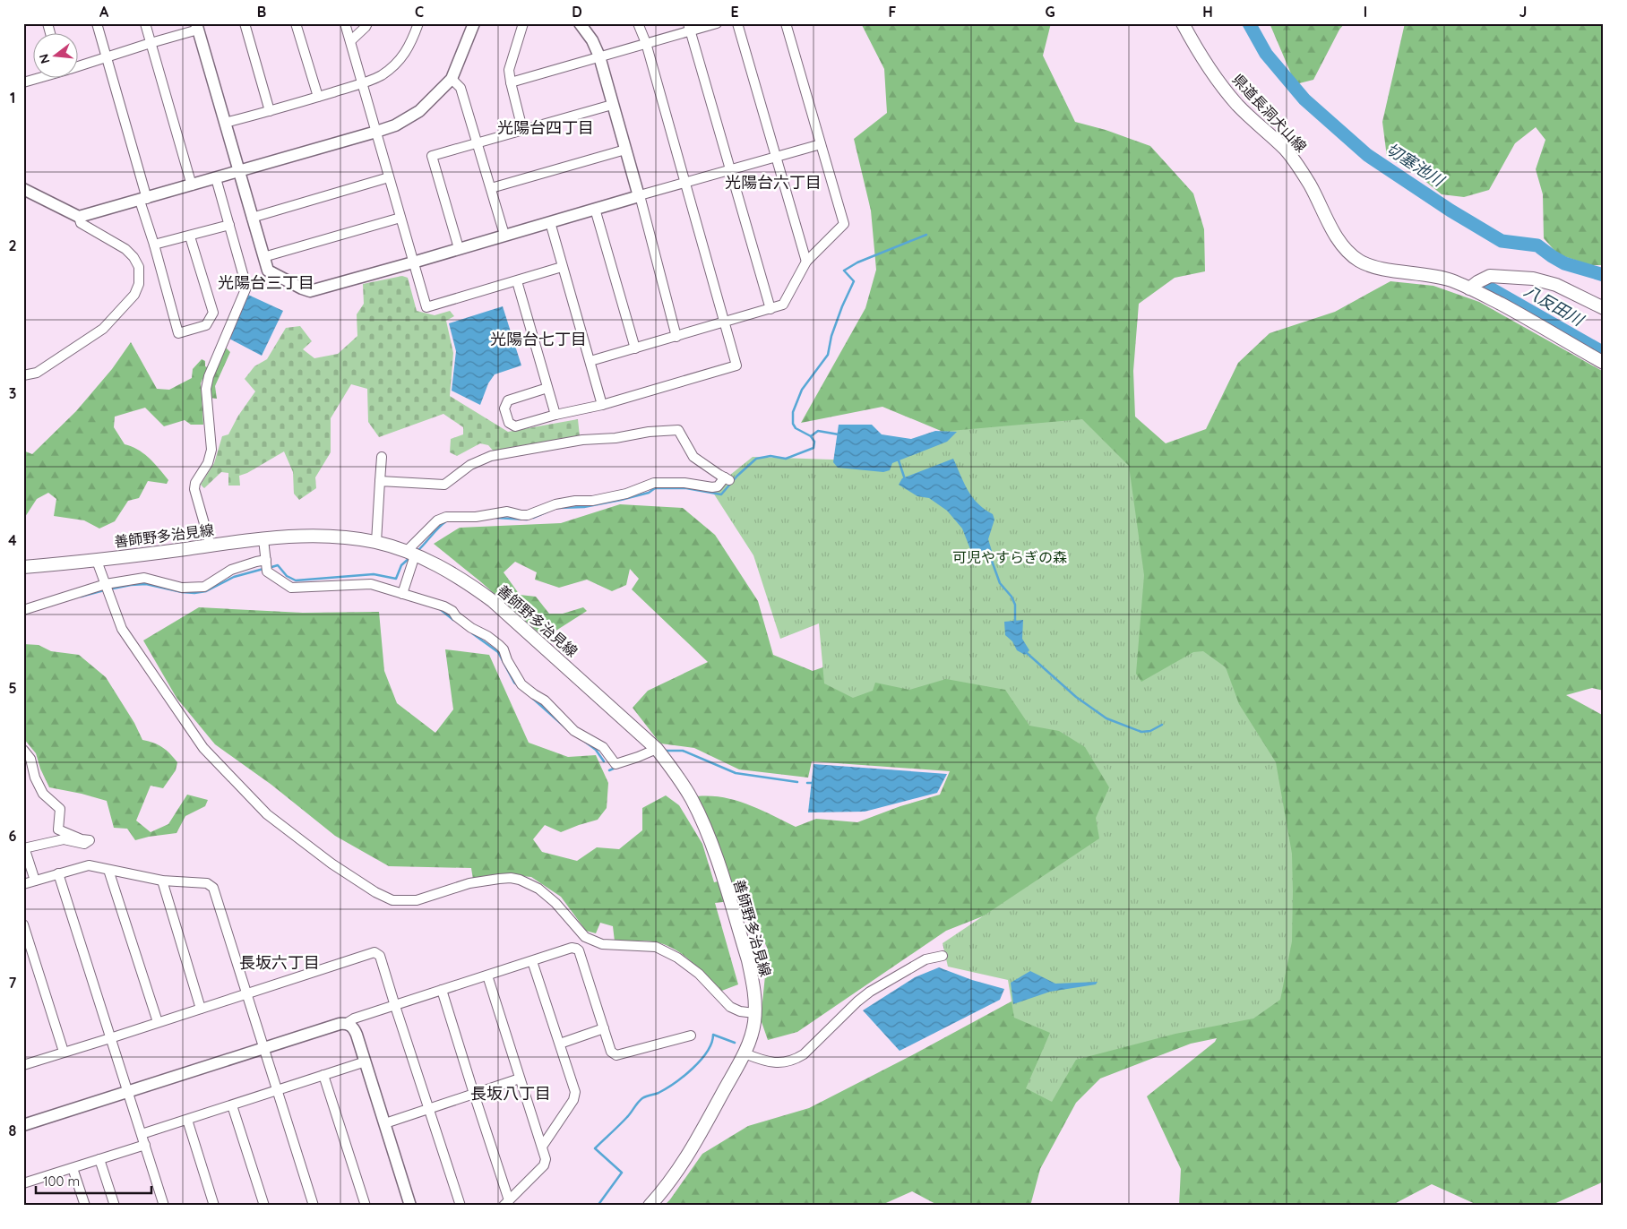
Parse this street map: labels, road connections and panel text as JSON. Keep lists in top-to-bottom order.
{
  "streets": {
    "main road": ["県道長洞犬山線", "善師野多治見線"]
  },
  "districts": [
    "光陽台四丁目",
    "光陽台六丁目",
    "光陽台三丁目",
    "光陽台七丁目",
    "長坂六丁目",
    "長坂八丁目"
  ],
  "water": ["切塞池川", "八反田川"],
  "parks": ["可児やすらぎの森"],
  "scale_bar": "100 m",
  "north": "left",
  "grid": {
    "columns": [
      "A",
      "B",
      "C",
      "D",
      "E",
      "F",
      "G",
      "H",
      "I",
      "J"
    ],
    "rows": [
      "1",
      "2",
      "3",
      "4",
      "5",
      "6",
      "7",
      "8"
    ]
  }
}
